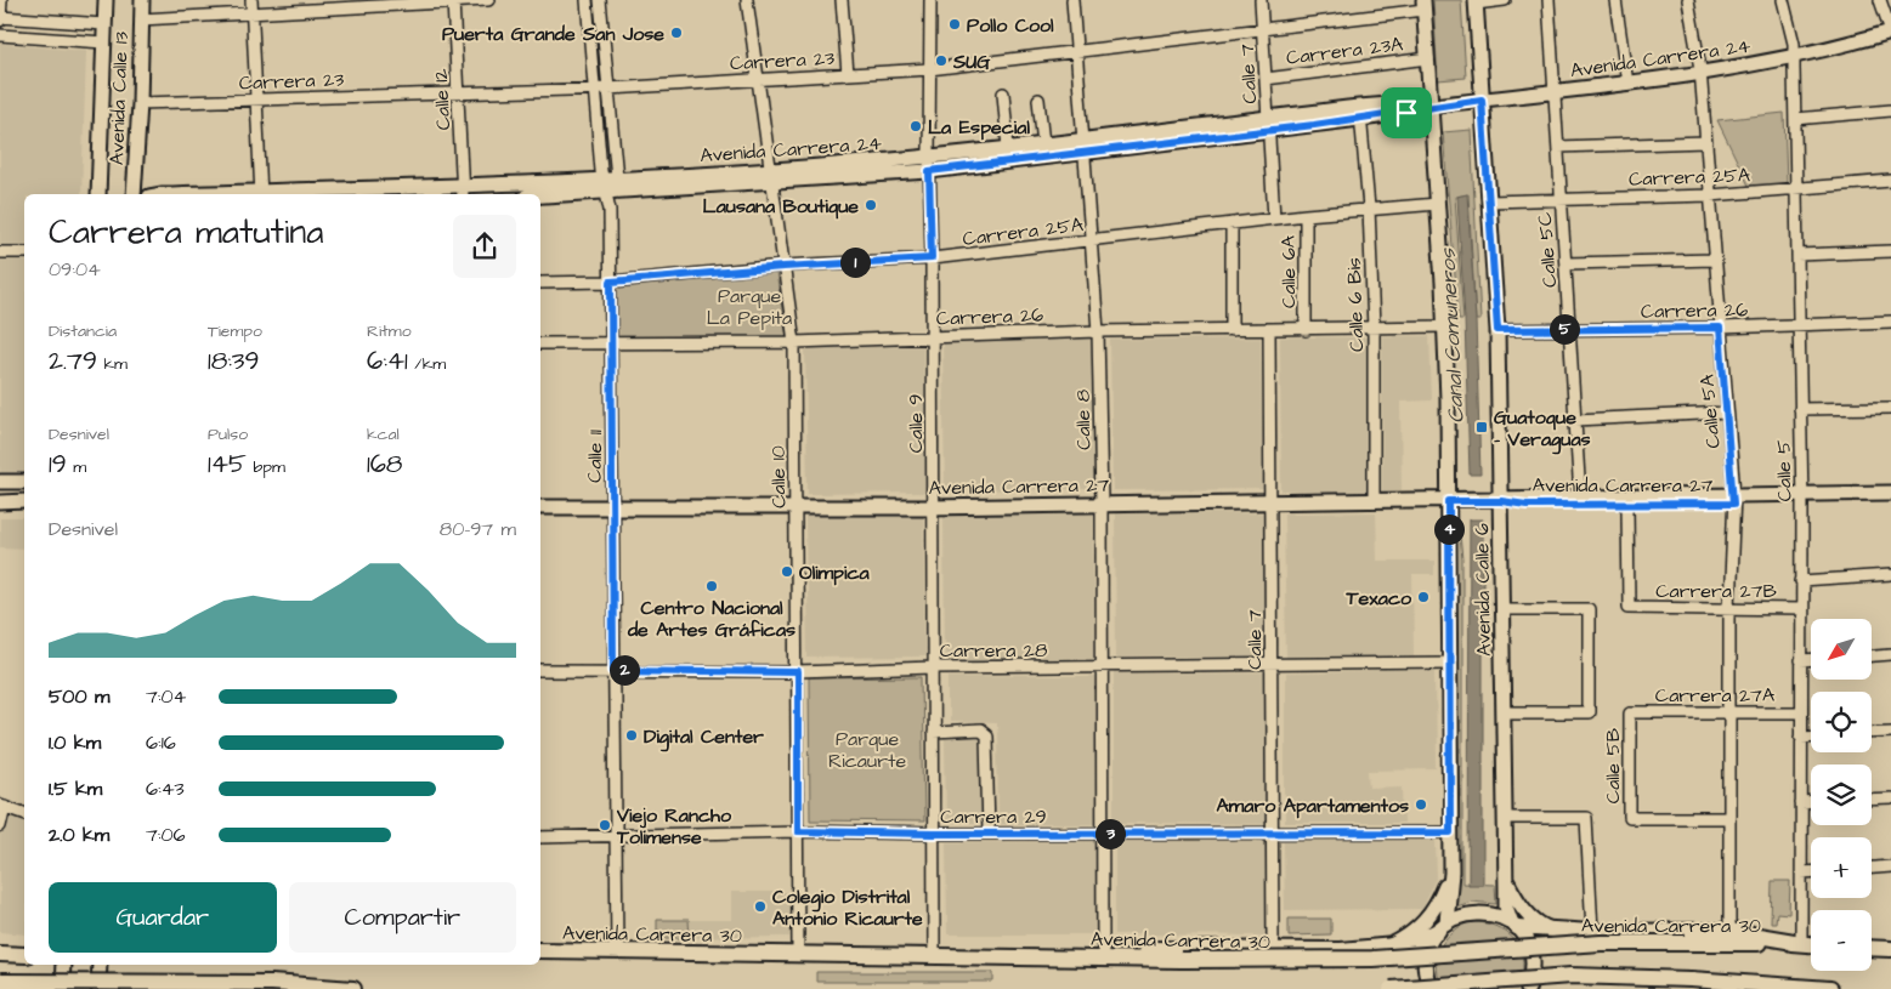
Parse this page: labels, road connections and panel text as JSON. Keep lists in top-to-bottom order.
{
  "streets": {
    "highway": ["Avenida Carrera 30"],
    "main road": [
      "Avenida Carrera 24",
      "Avenida Calle 13",
      "Avenida Carrera 27",
      "Avenida Calle 6"
    ],
    "street": [
      "Carrera 23A",
      "Carrera 23",
      "Calle 7",
      "Calle 12",
      "Carrera 25A",
      "Calle 5C",
      "Calle 6A",
      "Calle 6 Bis",
      "Carrera 26",
      "Calle 5A",
      "Calle 8",
      "Calle 9",
      "Calle 11",
      "Calle 5",
      "Calle 10",
      "Carrera 27B",
      "Carrera 28",
      "Carrera 27A",
      "Calle 5B",
      "Carrera 29"
    ]
  },
  "crossings": [
    ["Carrera 23A", "Calle 7"],
    ["Carrera 23A", "Avenida Calle 6"],
    ["Avenida Carrera 24", "Calle 7"],
    ["Avenida Carrera 24", "Calle 12"],
    ["Avenida Carrera 24", "Calle 5C"],
    ["Avenida Carrera 24", "Calle 6 Bis"],
    ["Avenida Carrera 24", "Calle 5A"],
    ["Avenida Carrera 24", "Calle 8"],
    ["Avenida Carrera 24", "Calle 9"],
    ["Avenida Carrera 24", "Calle 11"],
    ["Avenida Carrera 24", "Calle 5"],
    ["Avenida Carrera 24", "Calle 10"],
    ["Avenida Carrera 24", "Avenida Calle 6"],
    ["Carrera 23", "Calle 7"],
    ["Carrera 23", "Avenida Calle 13"],
    ["Carrera 23", "Calle 12"],
    ["Carrera 23", "Calle 8"],
    ["Carrera 23", "Calle 9"],
    ["Carrera 23", "Calle 11"],
    ["Carrera 23", "Calle 10"],
    ["Carrera 23", "Avenida Calle 6"],
    ["Calle 7", "Carrera 25A"],
    ["Calle 7", "Carrera 26"],
    ["Calle 7", "Avenida Carrera 27"],
    ["Calle 7", "Carrera 28"],
    ["Calle 7", "Carrera 29"],
    ["Carrera 25A", "Calle 5C"],
    ["Carrera 25A", "Calle 6A"],
    ["Carrera 25A", "Calle 6 Bis"],
    ["Carrera 25A", "Calle 5A"],
    ["Carrera 25A", "Calle 8"],
    ["Carrera 25A", "Calle 9"],
    ["Carrera 25A", "Calle 11"],
    ["Carrera 25A", "Calle 5"],
    ["Carrera 25A", "Calle 10"],
    ["Carrera 25A", "Avenida Calle 6"],
    ["Calle 5C", "Carrera 26"],
    ["Calle 5C", "Avenida Carrera 27"],
    ["Calle 6A", "Carrera 26"],
    ["Calle 6 Bis", "Carrera 26"],
    ["Calle 6 Bis", "Avenida Carrera 27"],
    ["Carrera 26", "Calle 5A"],
    ["Carrera 26", "Calle 8"],
    ["Carrera 26", "Calle 9"],
    ["Carrera 26", "Calle 11"],
    ["Carrera 26", "Calle 5"],
    ["Carrera 26", "Calle 10"],
    ["Carrera 26", "Avenida Calle 6"],
    ["Calle 5A", "Avenida Carrera 27"],
    ["Calle 5A", "Carrera 27B"],
    ["Calle 5A", "Carrera 27A"],
    ["Calle 5A", "Calle 5B"],
    ["Calle 8", "Avenida Carrera 27"],
    ["Calle 8", "Carrera 28"],
    ["Calle 8", "Carrera 29"],
    ["Calle 9", "Avenida Carrera 27"],
    ["Calle 9", "Carrera 28"],
    ["Calle 9", "Carrera 29"],
    ["Calle 9", "Avenida Carrera 30"],
    ["Calle 11", "Avenida Carrera 27"],
    ["Calle 11", "Carrera 28"],
    ["Calle 11", "Carrera 29"],
    ["Calle 11", "Avenida Carrera 30"],
    ["Calle 5", "Avenida Carrera 27"],
    ["Calle 5", "Carrera 27B"],
    ["Calle 5", "Carrera 27A"],
    ["Calle 5", "Avenida Carrera 30"],
    ["Calle 10", "Avenida Carrera 27"],
    ["Calle 10", "Carrera 28"],
    ["Calle 10", "Carrera 29"],
    ["Calle 10", "Avenida Carrera 30"],
    ["Avenida Carrera 27", "Avenida Calle 6"],
    ["Avenida Carrera 27", "Carrera 27B"],
    ["Avenida Calle 6", "Carrera 28"],
    ["Avenida Calle 6", "Carrera 29"],
    ["Carrera 27A", "Calle 5B"]
  ],
  "water": ["Canal Comuneros"],
  "parks": ["Parque La Pepita", "Parque Ricaurte"],
  "places": {
    "other": [
      "Pollo Cool",
      "Puerta Grande San Jose",
      "SUG",
      "La Especial",
      "Lausana Boutique",
      "Olimpica",
      "Centro Nacional de Artes Gráficas",
      "Texaco",
      "Digital Center",
      "Amaro Apartamentos",
      "Viejo Rancho Tolimense",
      "Colegio Distrital Antonio Ricaurte"
    ],
    "transit": ["Guatoque - Veraguas"]
  },
  "north": "bottom left",
  "page": {
    "heading": ["Carrera matutina", "09:04"],
    "pins": [
      "1",
      "5",
      "4",
      "2",
      "3"
    ],
    "stats": [
      ["Distancia", "2.79 km"],
      ["Tiempo", "18:39"],
      ["Ritmo", "6:41 /km"],
      ["Desnivel", "19 m"],
      ["Pulso", "145 bpm"],
      ["kcal", "168"]
    ],
    "chart": ["Desnivel", "80–97 m"],
    "map_buttons": ["+", "−"],
    "list": [
      {
        "name": "500 m",
        "note": "7:04"
      },
      {
        "name": "1.0 km",
        "note": "6:16"
      },
      {
        "name": "1.5 km",
        "note": "6:43"
      },
      {
        "name": "2.0 km",
        "note": "7:06"
      }
    ],
    "buttons": ["Guardar", "Compartir"]
  }
}
